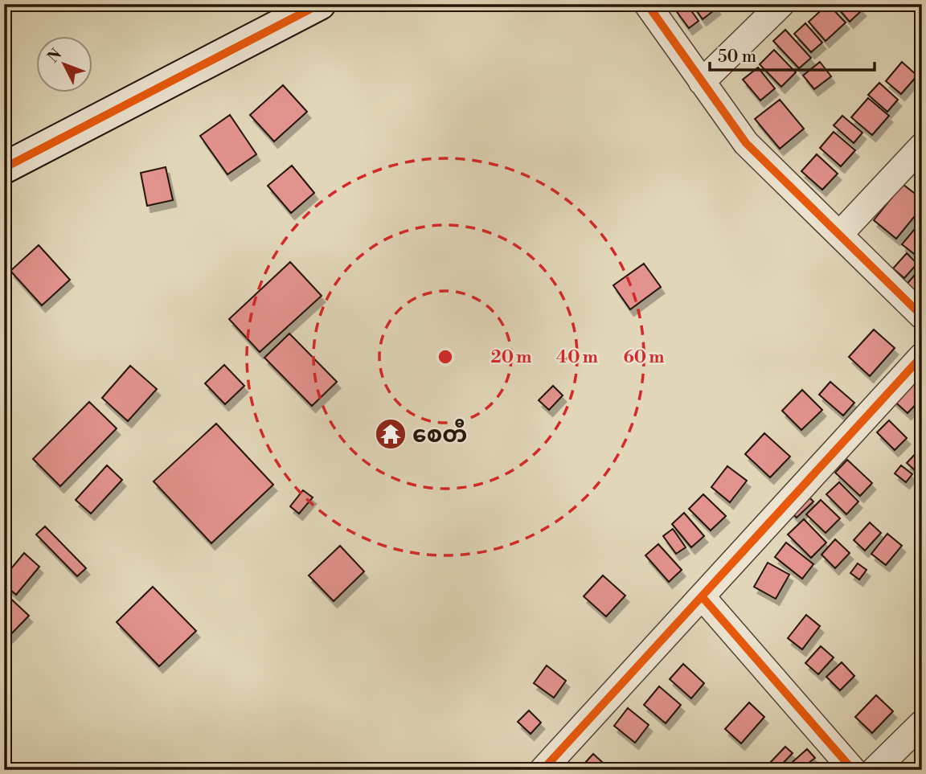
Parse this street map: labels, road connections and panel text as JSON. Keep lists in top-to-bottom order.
{
  "places": {
    "temple": ["စေတီ"]
  },
  "scale_bar": "50 m",
  "north": "top left",
  "rings": ["20 m", "40 m", "60 m"]
}
